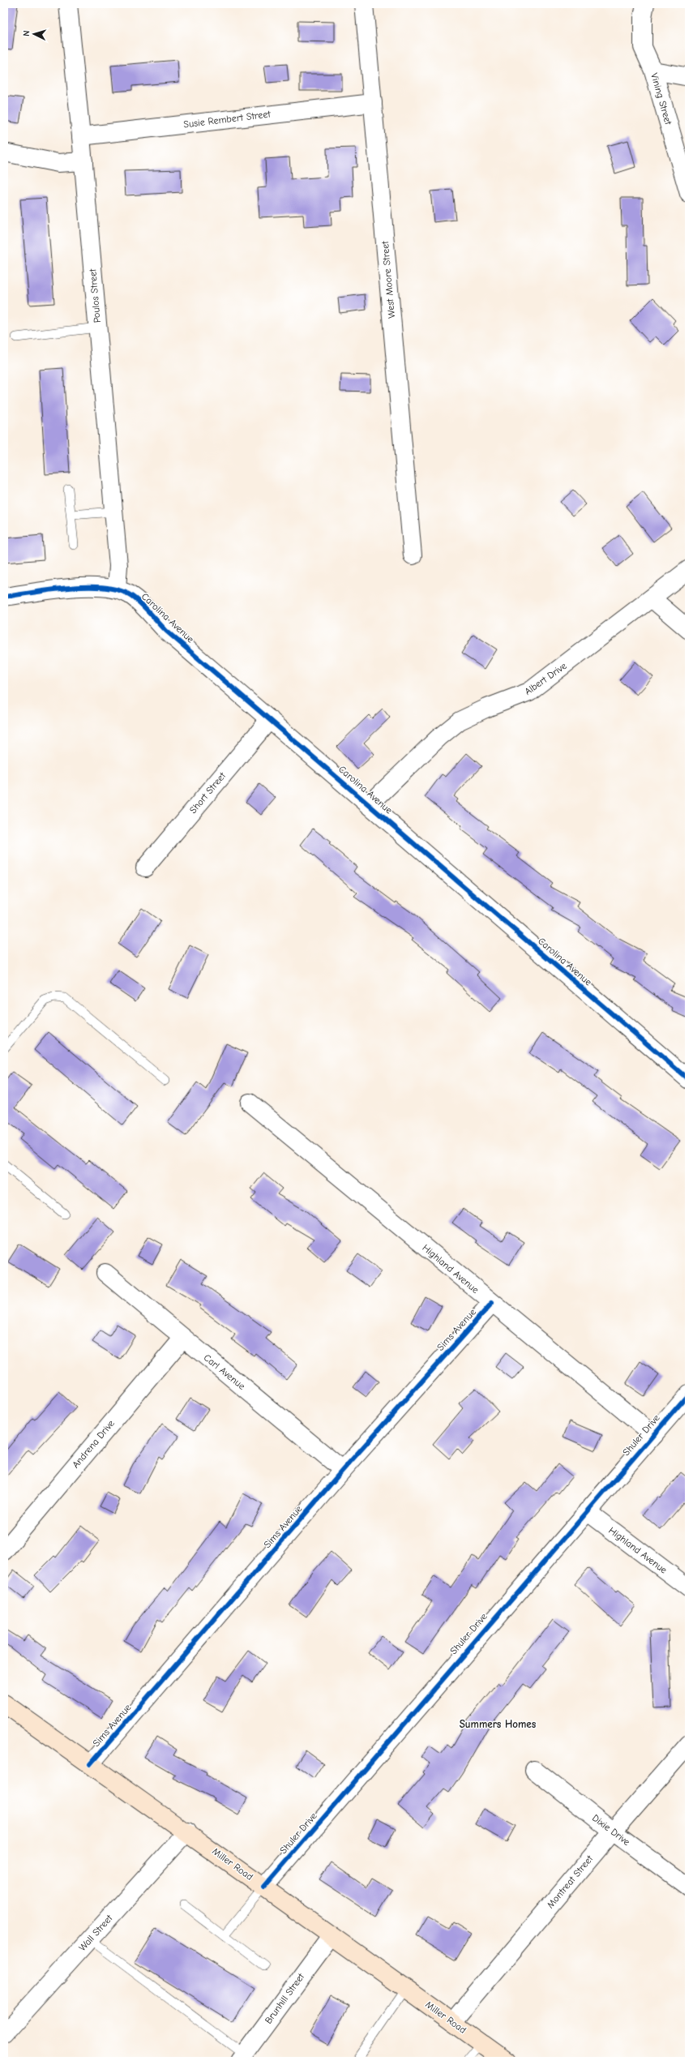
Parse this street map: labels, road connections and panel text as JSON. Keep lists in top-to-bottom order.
{
  "streets": {
    "main road": ["Miller Road"],
    "street": [
      "Vining Street",
      "Susie Rembert Street",
      "West Moore Street",
      "Poulos Street",
      "Carolina Avenue",
      "Albert Drive",
      "Short Street",
      "Highland Avenue",
      "Sims Avenue",
      "Carl Avenue",
      "Shuler Drive",
      "Andrena Drive",
      "Dixie Drive",
      "Montreat Street",
      "Wall Street",
      "Brunhill Street"
    ]
  },
  "crossings": [
    ["Susie Rembert Street", "West Moore Street"],
    ["Susie Rembert Street", "Poulos Street"],
    ["Poulos Street", "Carolina Avenue"],
    ["Carolina Avenue", "Albert Drive"],
    ["Carolina Avenue", "Short Street"],
    ["Highland Avenue", "Sims Avenue"],
    ["Highland Avenue", "Shuler Drive"],
    ["Sims Avenue", "Carl Avenue"],
    ["Sims Avenue", "Miller Road"],
    ["Carl Avenue", "Andrena Drive"],
    ["Shuler Drive", "Miller Road"],
    ["Dixie Drive", "Montreat Street"],
    ["Miller Road", "Montreat Street"],
    ["Miller Road", "Wall Street"],
    ["Miller Road", "Brunhill Street"]
  ],
  "districts": ["Summers Homes"],
  "north": "left"
}
